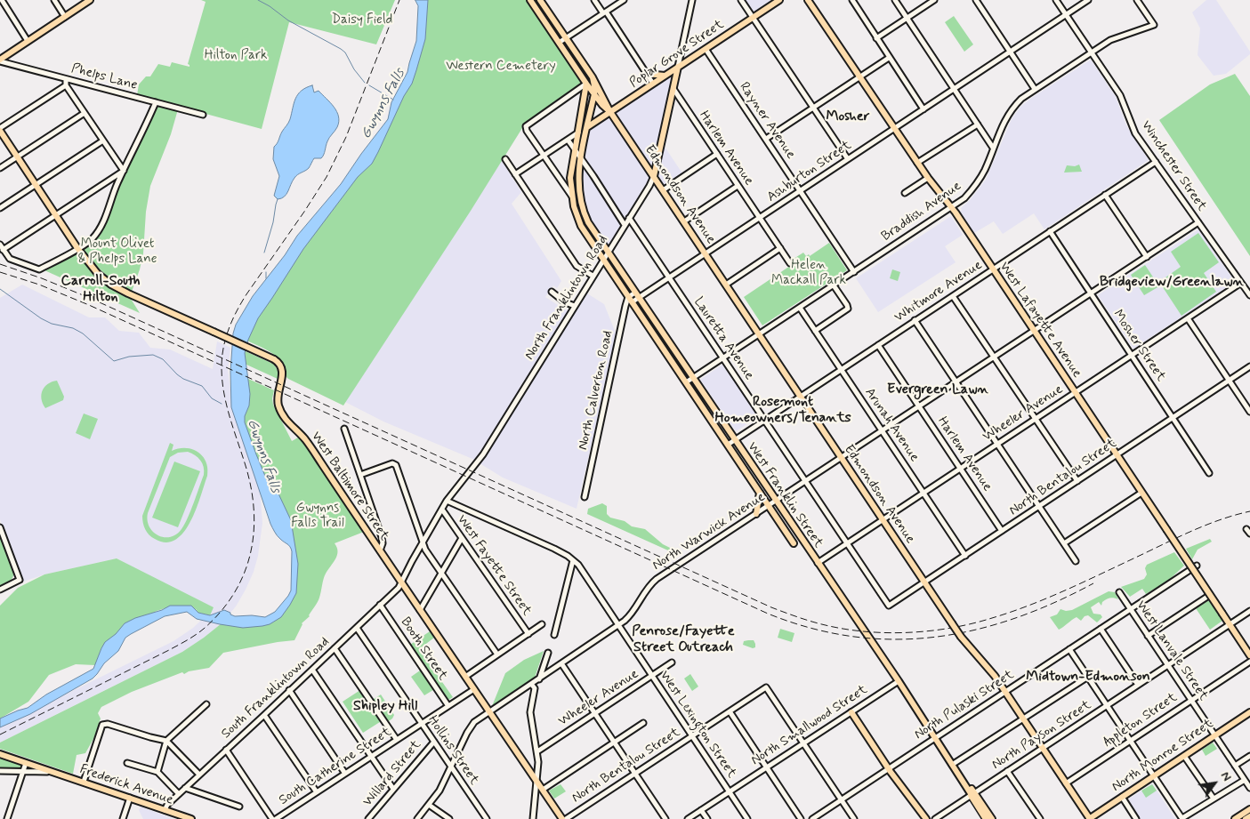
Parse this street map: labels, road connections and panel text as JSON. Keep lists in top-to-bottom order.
{
  "streets": {
    "main road": [
      "Poplar Grove Street",
      "Edmondson Avenue",
      "North Franklintown Road",
      "West Lafayette Avenue",
      "West Baltimore Street",
      "West Franklin Street",
      "North Monroe Street",
      "Frederick Avenue"
    ],
    "street": [
      "Phelps Lane",
      "Rayner Avenue",
      "Harlem Avenue",
      "Winchester Street",
      "Ashburton Street",
      "Braddish Avenue",
      "Whitmore Avenue",
      "Lauretta Avenue",
      "Mosher Street",
      "North Calverton Road",
      "Wheeler Avenue",
      "Arunah Avenue",
      "North Bentalou Street",
      "North Warwick Avenue",
      "West Fayette Street",
      "Booth Street",
      "West Lanvale Street",
      "South Franklintown Road",
      "North Pulaski Street",
      "Appleton Street",
      "West Lexington Street",
      "North Smallwood Street",
      "North Payson Street",
      "Hollins Street",
      "South Catherine Street",
      "Willard Street"
    ]
  },
  "crossings": [
    ["Poplar Grove Street", "Rayner Avenue"],
    ["Poplar Grove Street", "Edmondson Avenue"],
    ["Poplar Grove Street", "North Franklintown Road"],
    ["Poplar Grove Street", "West Franklin Street"],
    ["Rayner Avenue", "Ashburton Street"],
    ["Rayner Avenue", "Braddish Avenue"],
    ["Harlem Avenue", "Ashburton Street"],
    ["Harlem Avenue", "Whitmore Avenue"],
    ["Harlem Avenue", "North Franklintown Road"],
    ["Harlem Avenue", "Wheeler Avenue"],
    ["Harlem Avenue", "North Bentalou Street"],
    ["Harlem Avenue", "North Warwick Avenue"],
    ["Winchester Street", "Ashburton Street"],
    ["Winchester Street", "Braddish Avenue"],
    ["Winchester Street", "Whitmore Avenue"],
    ["Winchester Street", "Wheeler Avenue"],
    ["Winchester Street", "North Warwick Avenue"],
    ["Ashburton Street", "Edmondson Avenue"],
    ["Ashburton Street", "West Lafayette Avenue"],
    ["Ashburton Street", "Lauretta Avenue"],
    ["Ashburton Street", "West Franklin Street"],
    ["Edmondson Avenue", "Braddish Avenue"],
    ["Edmondson Avenue", "Whitmore Avenue"],
    ["Edmondson Avenue", "North Franklintown Road"],
    ["Edmondson Avenue", "Wheeler Avenue"],
    ["Edmondson Avenue", "North Bentalou Street"],
    ["Edmondson Avenue", "West Franklin Street"],
    ["Edmondson Avenue", "North Warwick Avenue"],
    ["Edmondson Avenue", "North Pulaski Street"],
    ["Edmondson Avenue", "Appleton Street"],
    ["Edmondson Avenue", "North Payson Street"],
    ["Edmondson Avenue", "North Monroe Street"],
    ["Braddish Avenue", "West Lafayette Avenue"],
    ["Braddish Avenue", "Lauretta Avenue"],
    ["Braddish Avenue", "Arunah Avenue"],
    ["Braddish Avenue", "West Franklin Street"],
    ["Whitmore Avenue", "West Lafayette Avenue"],
    ["Whitmore Avenue", "Lauretta Avenue"],
    ["Whitmore Avenue", "Mosher Street"],
    ["Whitmore Avenue", "Arunah Avenue"],
    ["Whitmore Avenue", "West Franklin Street"],
    ["North Franklintown Road", "Lauretta Avenue"],
    ["North Franklintown Road", "West Baltimore Street"],
    ["North Franklintown Road", "West Franklin Street"],
    ["North Franklintown Road", "West Fayette Street"],
    ["North Franklintown Road", "South Franklintown Road"],
    ["North Franklintown Road", "West Lexington Street"],
    ["West Lafayette Avenue", "Wheeler Avenue"],
    ["West Lafayette Avenue", "North Bentalou Street"],
    ["West Lafayette Avenue", "North Warwick Avenue"],
    ["West Lafayette Avenue", "North Payson Street"],
    ["Lauretta Avenue", "Wheeler Avenue"],
    ["Lauretta Avenue", "North Bentalou Street"],
    ["Lauretta Avenue", "North Warwick Avenue"],
    ["Mosher Street", "Wheeler Avenue"],
    ["Mosher Street", "North Bentalou Street"],
    ["Mosher Street", "North Warwick Avenue"],
    ["North Calverton Road", "West Franklin Street"],
    ["Wheeler Avenue", "Arunah Avenue"],
    ["Wheeler Avenue", "West Franklin Street"],
    ["Wheeler Avenue", "West Lexington Street"],
    ["Arunah Avenue", "North Bentalou Street"],
    ["Arunah Avenue", "North Warwick Avenue"],
    ["North Bentalou Street", "West Baltimore Street"],
    ["North Bentalou Street", "West Lexington Street"],
    ["North Bentalou Street", "North Smallwood Street"],
    ["West Baltimore Street", "North Warwick Avenue"],
    ["West Baltimore Street", "South Franklintown Road"],
    ["West Baltimore Street", "South Catherine Street"],
    ["West Franklin Street", "North Warwick Avenue"],
    ["West Franklin Street", "North Pulaski Street"],
    ["West Franklin Street", "North Smallwood Street"],
    ["West Franklin Street", "North Payson Street"],
    ["North Warwick Avenue", "West Lexington Street"],
    ["North Warwick Avenue", "Hollins Street"],
    ["Booth Street", "South Franklintown Road"],
    ["Booth Street", "South Catherine Street"],
    ["West Lanvale Street", "North Pulaski Street"],
    ["West Lanvale Street", "Appleton Street"],
    ["West Lanvale Street", "North Payson Street"],
    ["West Lanvale Street", "North Monroe Street"],
    ["South Franklintown Road", "Hollins Street"],
    ["South Franklintown Road", "Frederick Avenue"],
    ["West Lexington Street", "North Smallwood Street"],
    ["Hollins Street", "South Catherine Street"],
    ["Hollins Street", "Willard Street"]
  ],
  "districts": [
    "Mosher",
    "Carroll-South Hilton",
    "Bridgeview/Greenlawn",
    "Evergreen Lawn",
    "Rosemont Homeowners/Tenants",
    "Penrose/Fayette Street Outreach",
    "Midtown-Edmonson",
    "Shipley Hill"
  ],
  "water": ["Gwynns Falls"],
  "parks": [
    "Daisy Field",
    "Hilton Park",
    "Western Cemetery",
    "Mount Olivet & Phelps Lane",
    "Helen Mackall Park",
    "Gwynns Falls Trail"
  ],
  "north": "top right"
}
